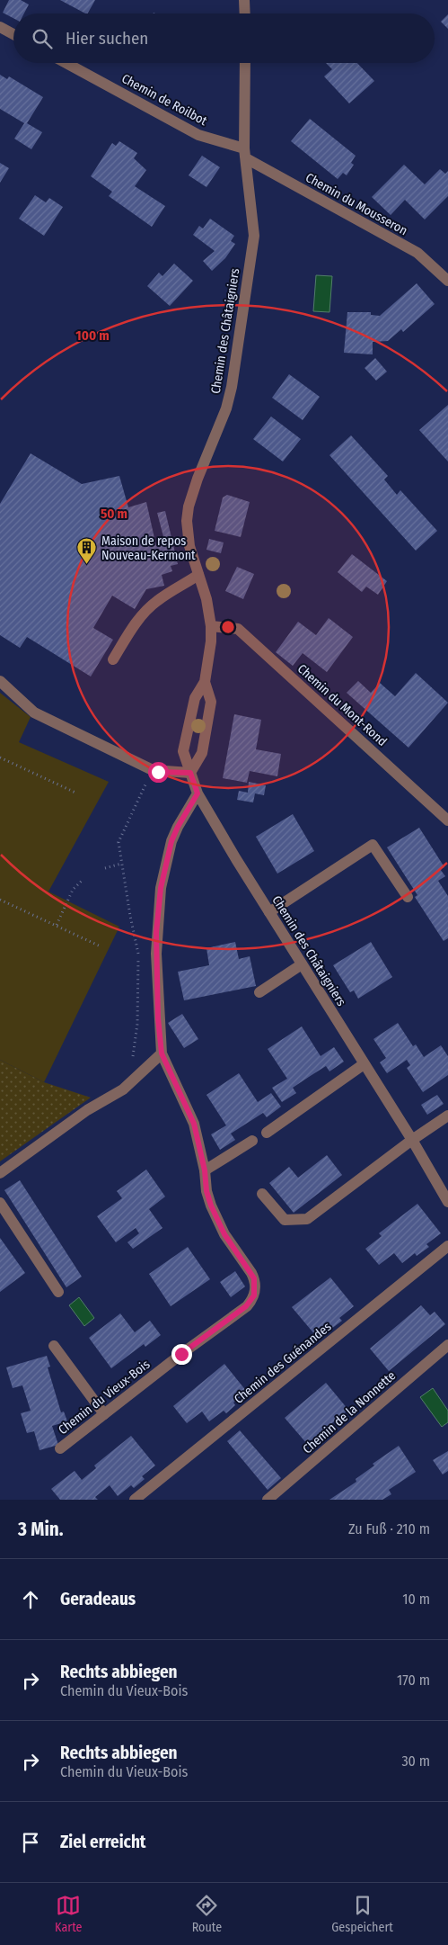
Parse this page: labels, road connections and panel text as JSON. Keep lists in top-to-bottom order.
{
  "streets": {
    "street": [
      "Chemin de Roilbot",
      "Chemin du Mousseron",
      "Chemin des Châtaigniers",
      "Chemin du Mont-Rond",
      "Chemin des Guénandes",
      "Chemin du Vieux-Bois",
      "Chemin de la Nonnette"
    ]
  },
  "crossings": [
    ["Chemin de Roilbot", "Chemin du Mousseron"],
    ["Chemin de Roilbot", "Chemin des Châtaigniers"],
    ["Chemin du Mousseron", "Chemin des Châtaigniers"],
    ["Chemin des Châtaigniers", "Chemin du Mont-Rond"],
    ["Chemin des Châtaigniers", "Chemin du Vieux-Bois"]
  ],
  "places": {
    "building": ["Maison de repos Nouveau-Kermont"]
  },
  "page": {
    "search": "Hier suchen",
    "heading": ["3 Min.", "Zu Fuß · 210 m"],
    "list": [
      ["Geradeaus", "10 m"],
      ["Rechts abbiegen", "Chemin du Vieux-Bois", "170 m"],
      ["Rechts abbiegen", "Chemin du Vieux-Bois", "30 m"],
      "Ziel erreicht"
    ],
    "nav": ["Karte", "Route", "Gespeichert"]
  },
  "rings": ["100 m", "50 m"]
}
